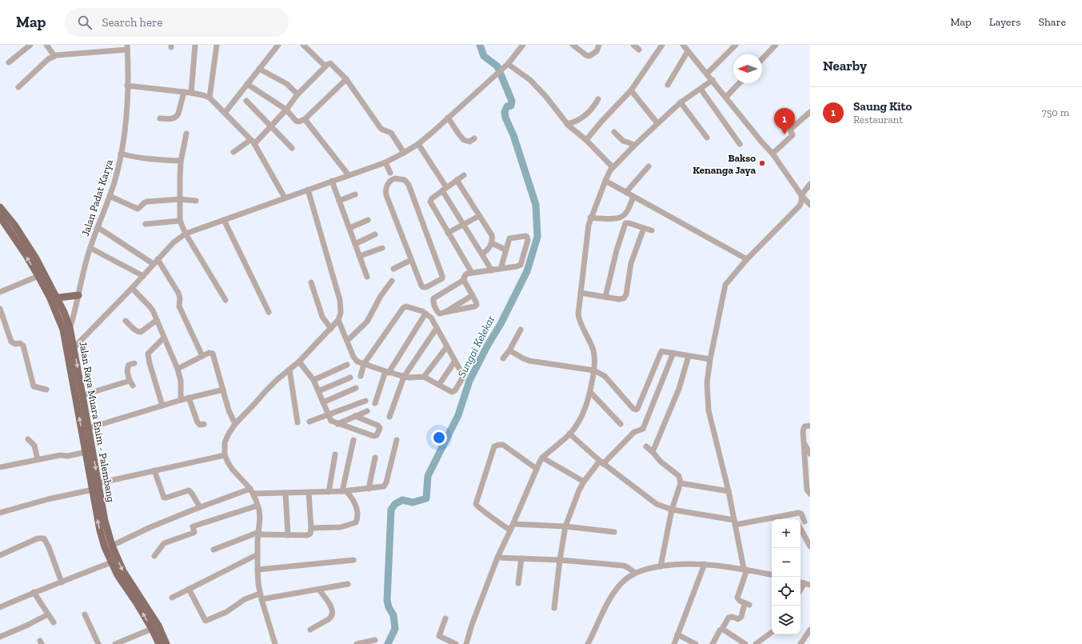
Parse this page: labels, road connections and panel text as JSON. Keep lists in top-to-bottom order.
{
  "streets": {
    "main road": ["Jalan Raya Muara Enim - Palembang"],
    "street": ["Jalan Padat Karya"]
  },
  "crossings": [
    ["Jalan Padat Karya", "Jalan Raya Muara Enim - Palembang"]
  ],
  "water": ["Sungai Kelekar"],
  "places": ["Bakso Kenanga Jaya"],
  "north": "left",
  "page": {
    "header": "Map",
    "search": "Search here",
    "nav": ["Map", "Layers", "Share"],
    "heading": "Nearby",
    "list": [
      {
        "mark": "1",
        "name": "Saung Kito",
        "note": "Restaurant",
        "value": "750 m"
      }
    ],
    "pins": "1",
    "map_buttons": ["+", "−"]
  }
}
